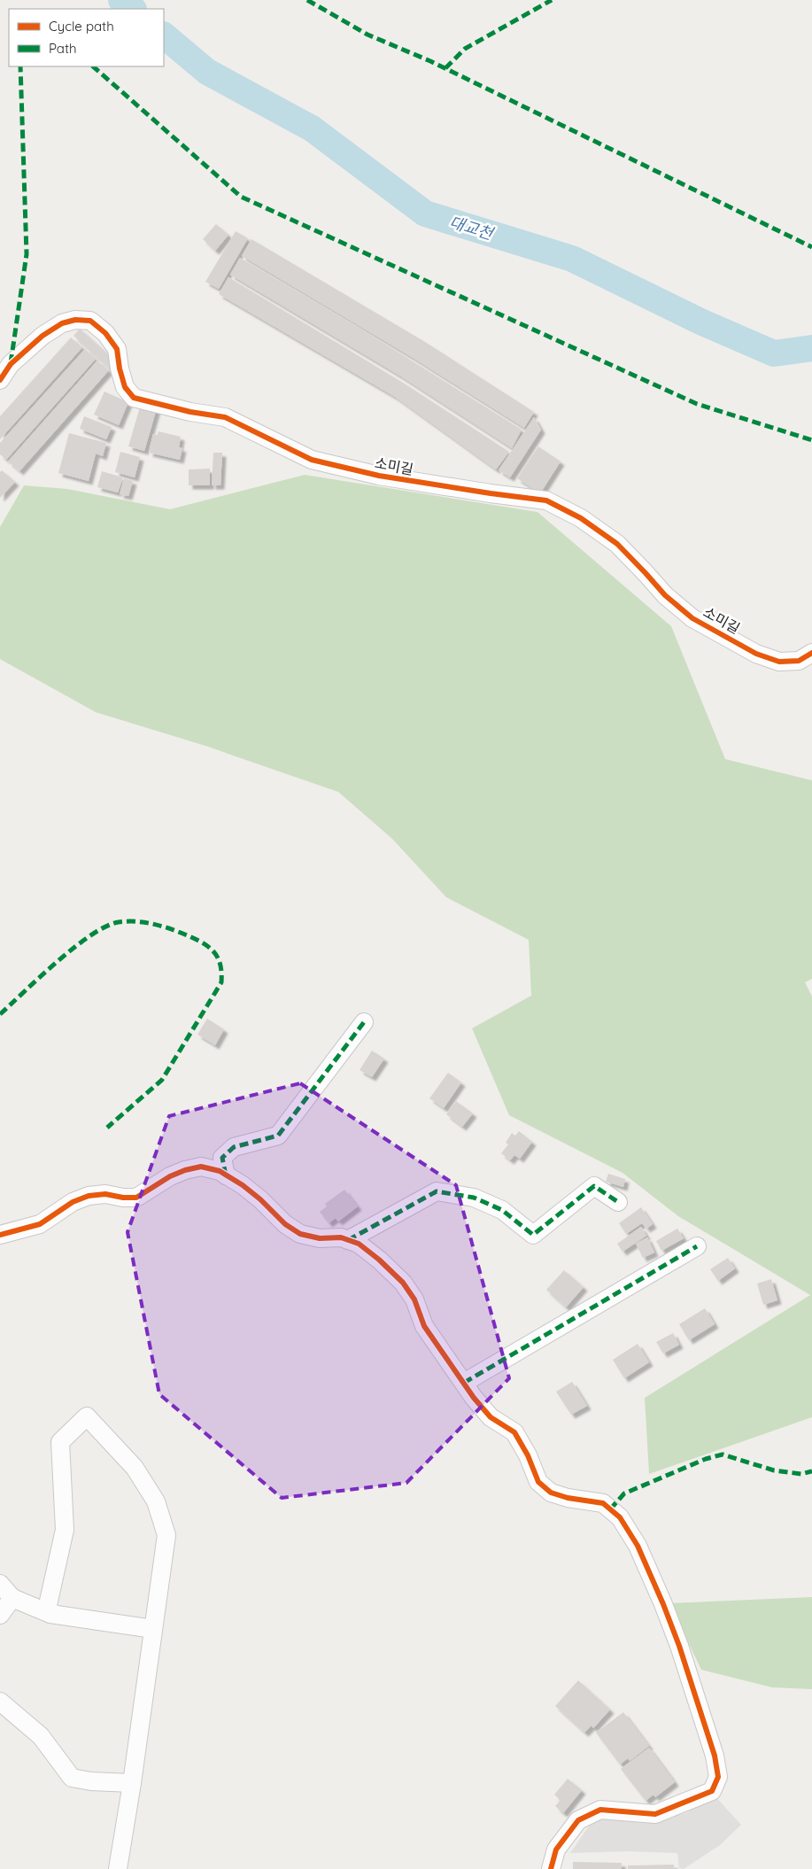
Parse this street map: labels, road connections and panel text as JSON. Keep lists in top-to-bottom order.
{
  "streets": {
    "street": ["소미길"]
  },
  "water": ["대교천"],
  "legend": ["Cycle path", "Path"]
}
